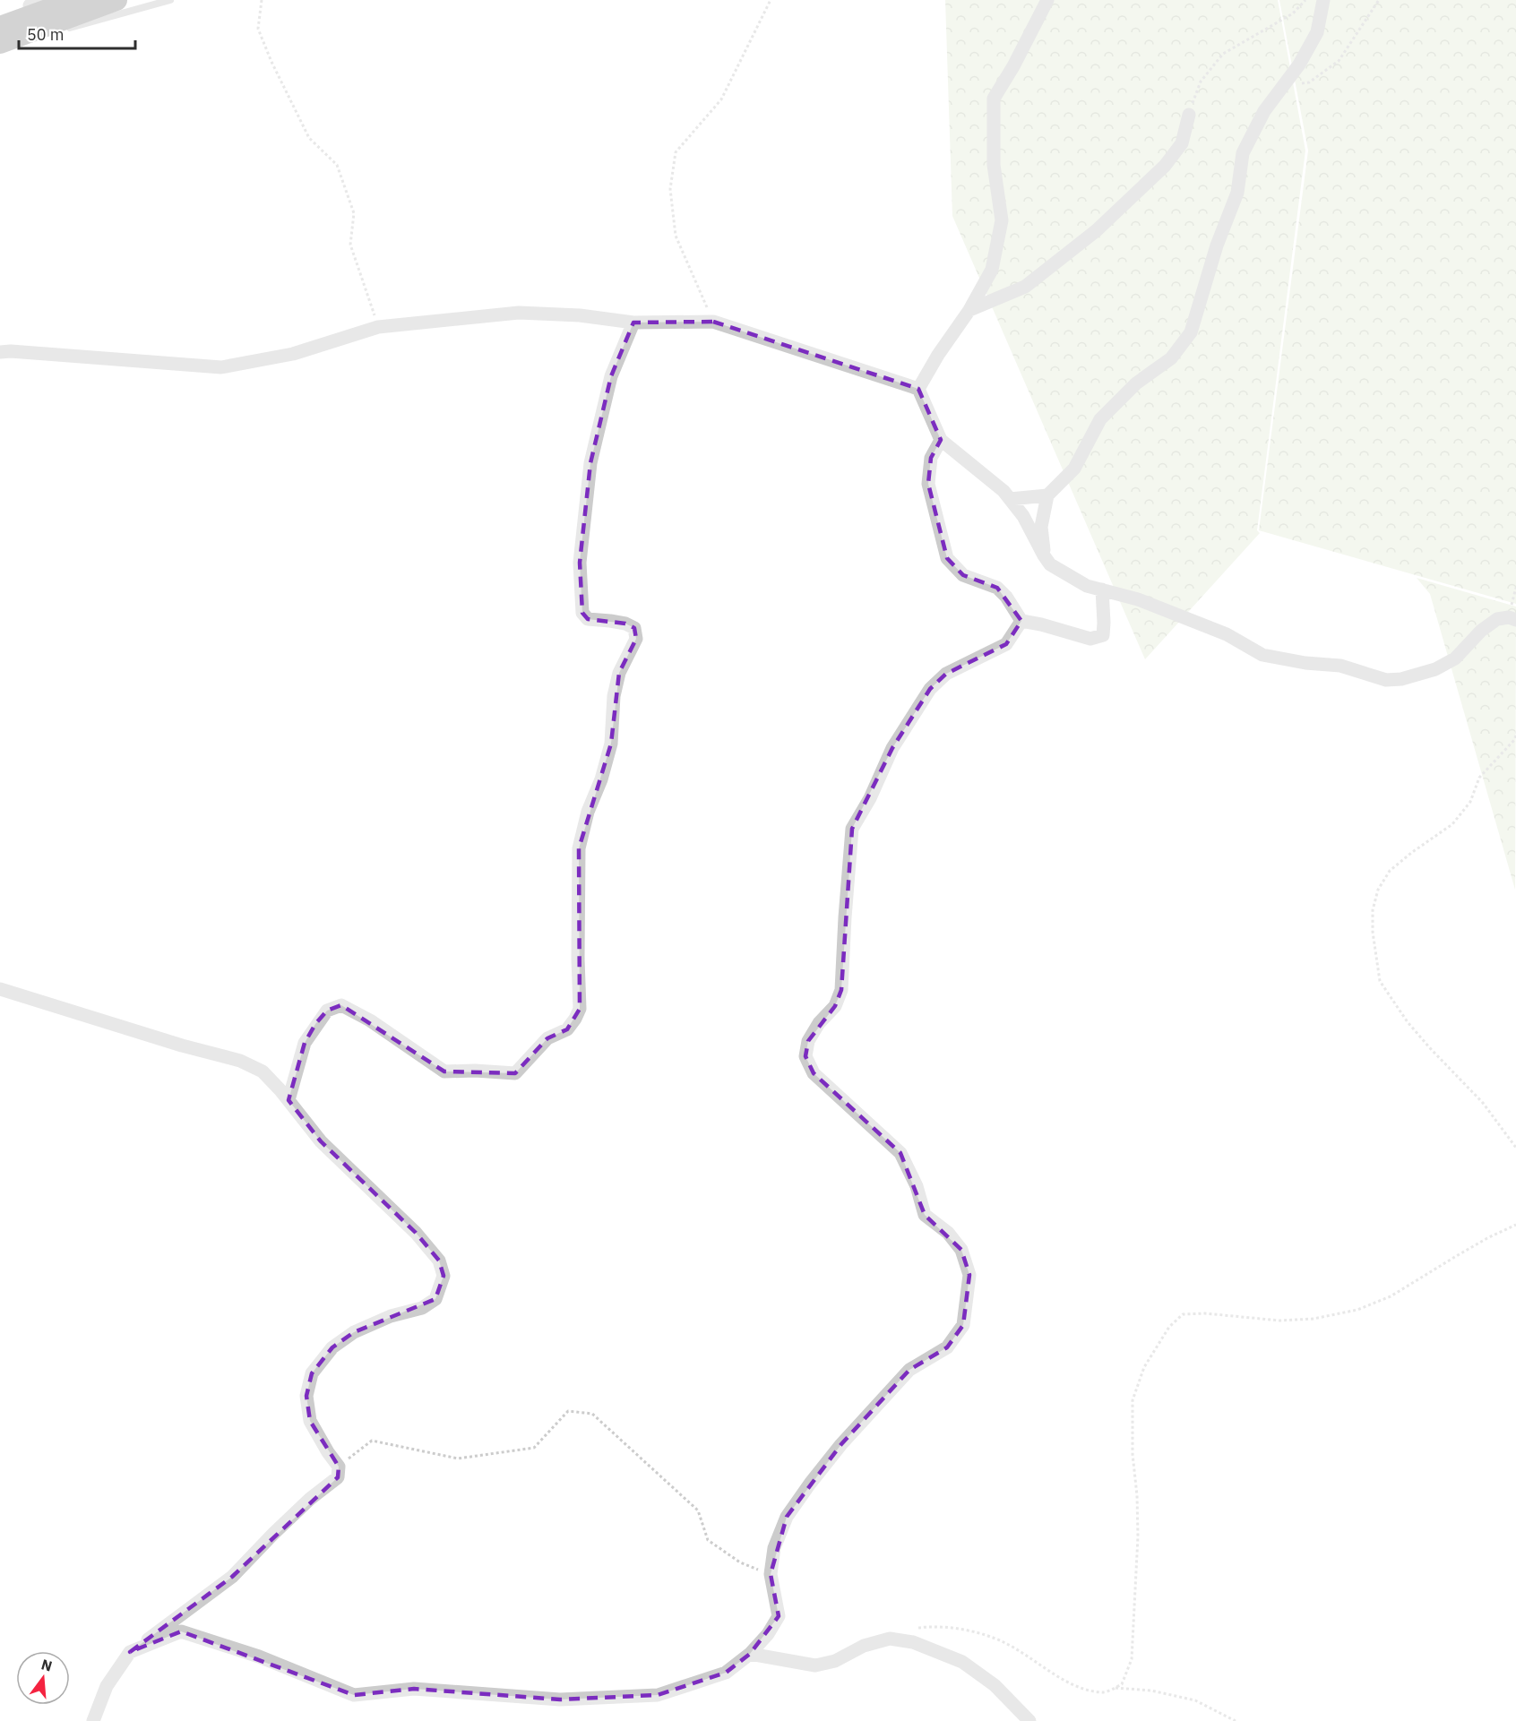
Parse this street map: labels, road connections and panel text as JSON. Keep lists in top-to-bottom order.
{
  "scale_bar": "50 m",
  "north": "top"
}
